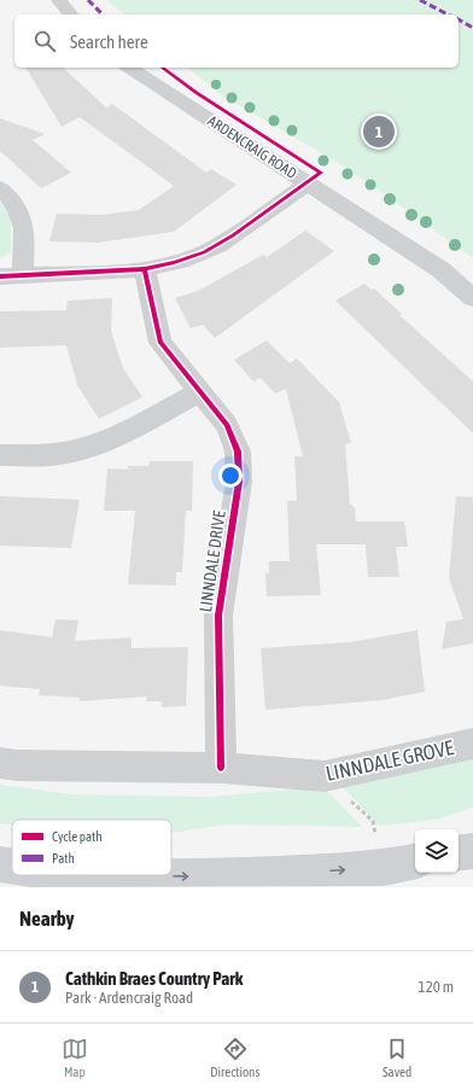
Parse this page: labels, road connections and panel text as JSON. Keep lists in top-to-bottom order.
{
  "streets": {
    "street": ["ARDENCRAIG ROAD", "LINNDALE DRIVE", "LINNDALE GROVE"]
  },
  "crossings": [
    ["LINNDALE DRIVE", "LINNDALE GROVE"]
  ],
  "legend": ["Cycle path", "Path"],
  "page": {
    "search": "Search here",
    "pins": "1",
    "heading": "Nearby",
    "list": [
      {
        "mark": "1",
        "name": "Cathkin Braes Country Park",
        "note": "Park · Ardencraig Road",
        "value": "120 m"
      }
    ],
    "nav": ["Map", "Directions", "Saved"]
  }
}
